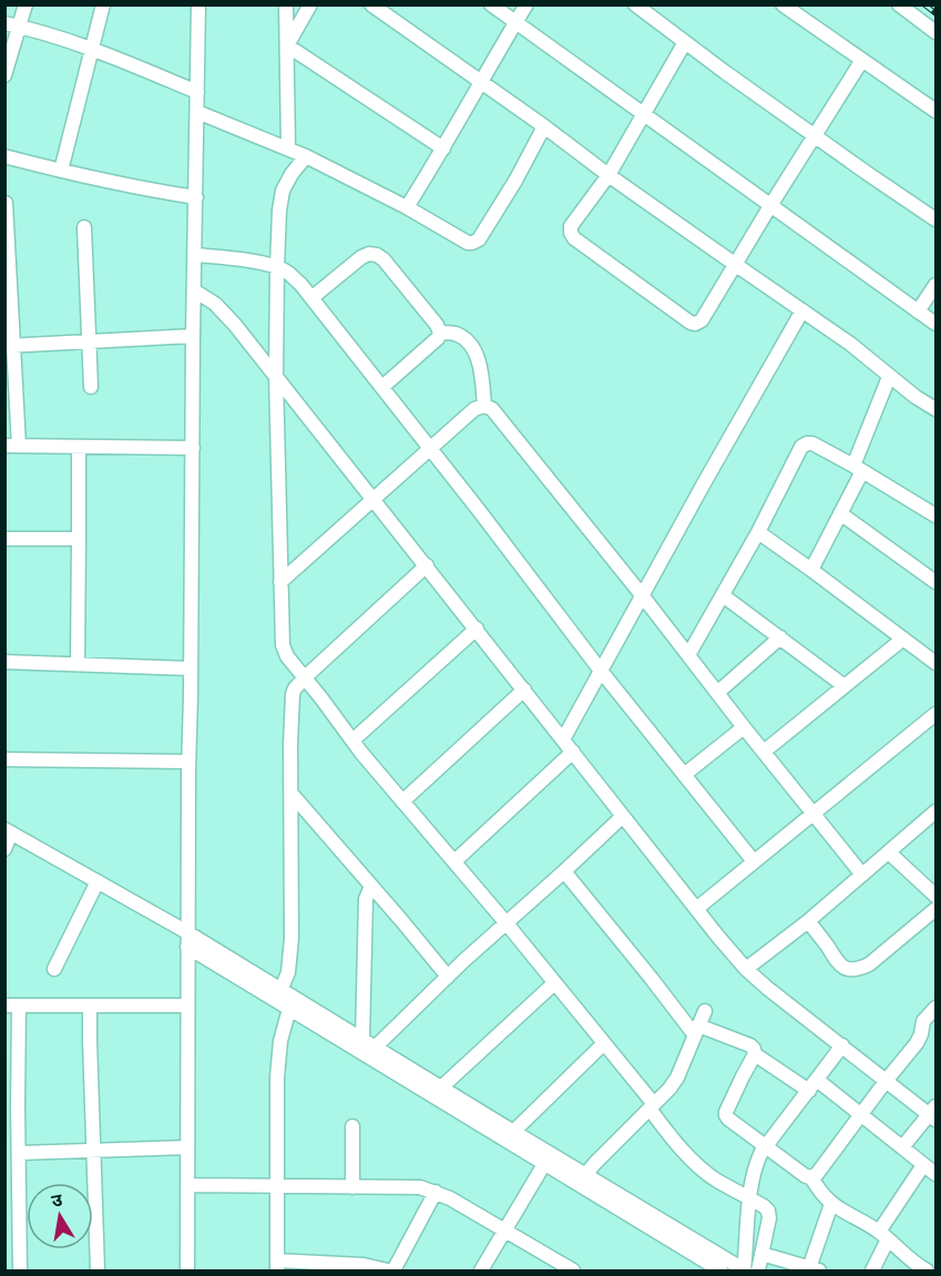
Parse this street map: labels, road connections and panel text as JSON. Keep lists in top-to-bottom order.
{
  "north": "top"
}
